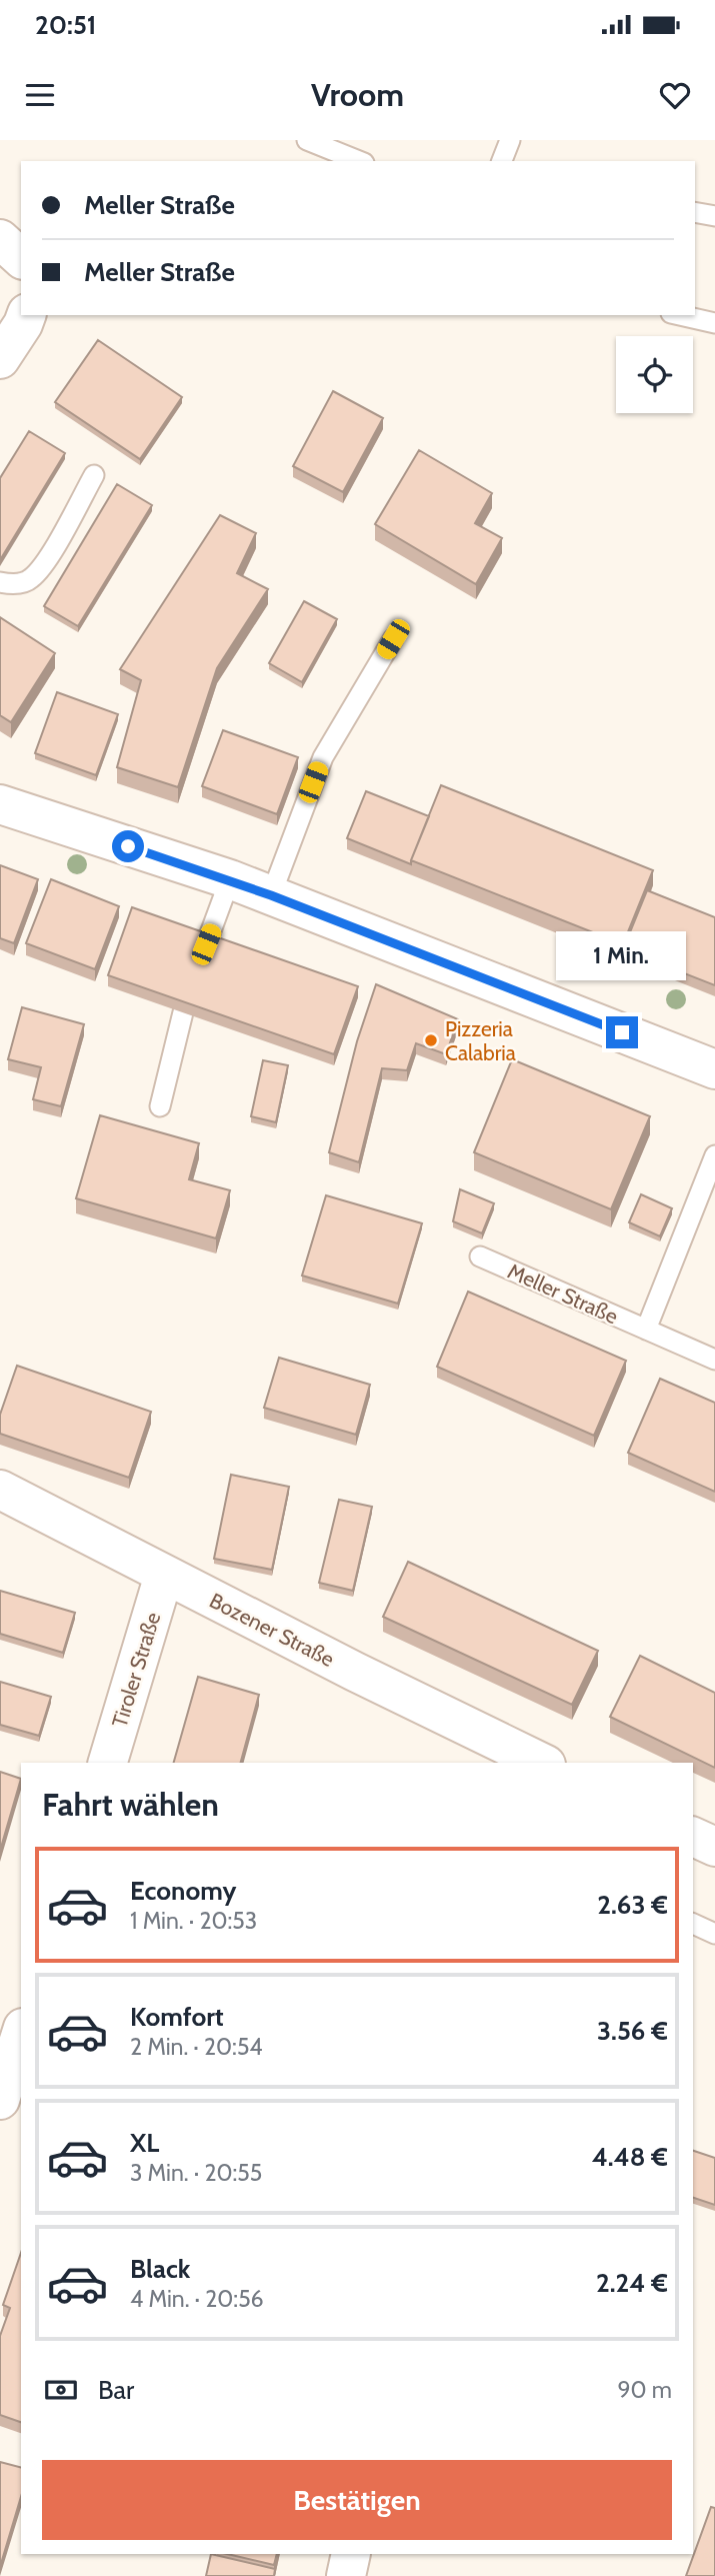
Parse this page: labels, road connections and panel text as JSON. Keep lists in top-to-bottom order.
{
  "streets": {
    "street": ["Bozener Straße", "Tiroler Straße"],
    "lane": ["Meller Straße"]
  },
  "crossings": [
    ["Bozener Straße", "Tiroler Straße"]
  ],
  "places": ["Pizzeria Calabria"],
  "page": {
    "status": "20:51",
    "header": "Vroom",
    "banner": ["Meller Straße", "Meller Straße"],
    "bubble": "1 Min.",
    "heading": "Fahrt wählen",
    "list": [
      {
        "name": "Economy",
        "note": "1 Min. · 20:53",
        "value": "2.63 €"
      },
      {
        "name": "Komfort",
        "note": "2 Min. · 20:54",
        "value": "3.56 €"
      },
      {
        "name": "XL",
        "note": "3 Min. · 20:55",
        "value": "4.48 €"
      },
      {
        "name": "Black",
        "note": "4 Min. · 20:56",
        "value": "2.24 €"
      }
    ],
    "pay": ["Bar", "90 m"],
    "buttons": "Bestätigen"
  }
}
